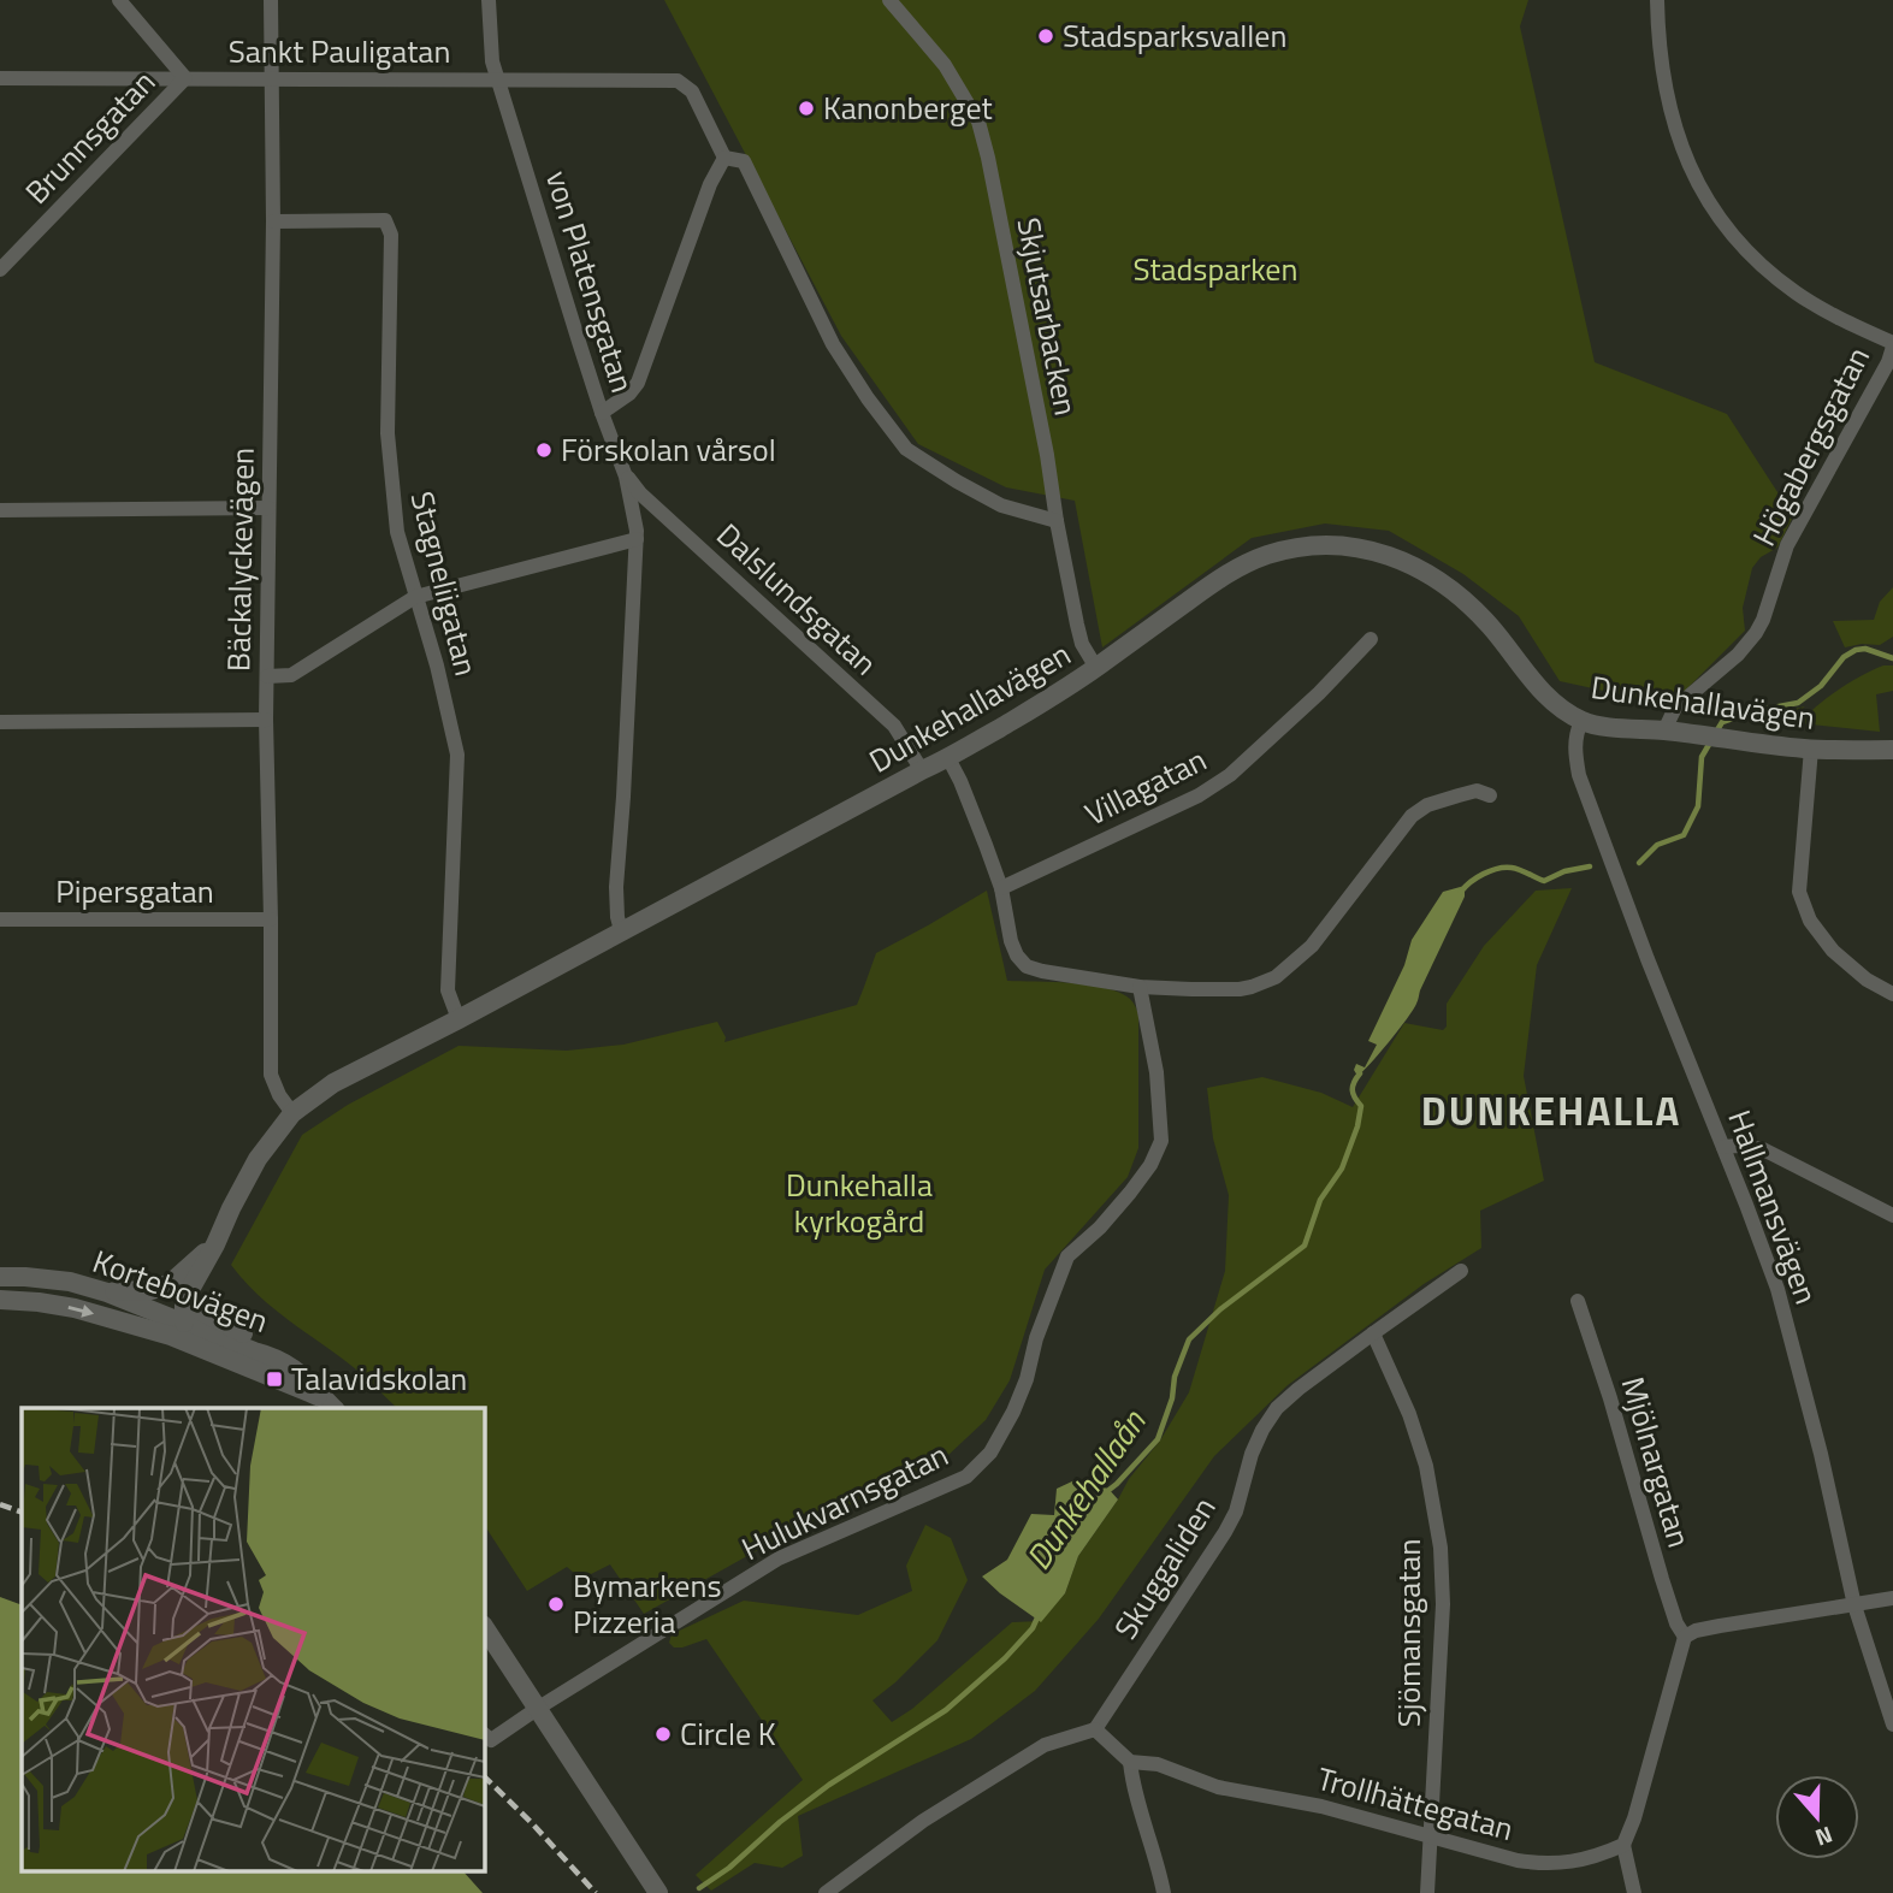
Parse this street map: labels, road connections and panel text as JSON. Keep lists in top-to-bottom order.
{
  "streets": {
    "street": [
      "Sankt Pauligatan",
      "Brunnsgatan",
      "von Platensgatan",
      "Skjutsarbacken",
      "Högabergsgatan",
      "Bäckalyckevägen",
      "Stagneliigatan",
      "Dalslundsgatan",
      "Dunkehallavägen",
      "Villagatan",
      "Pipersgatan",
      "Hallmansvägen",
      "Kortebovägen",
      "Mjölnargatan",
      "Hulukvarnsgatan",
      "Skuggaliden",
      "Sjömansgatan",
      "Trollhättegatan"
    ]
  },
  "crossings": [
    ["Sankt Pauligatan", "Brunnsgatan"],
    ["Sankt Pauligatan", "von Platensgatan"],
    ["Sankt Pauligatan", "Bäckalyckevägen"],
    ["von Platensgatan", "Dalslundsgatan"],
    ["von Platensgatan", "Dunkehallavägen"],
    ["Skjutsarbacken", "Dunkehallavägen"],
    ["Högabergsgatan", "Dunkehallavägen"],
    ["Bäckalyckevägen", "Stagneliigatan"],
    ["Bäckalyckevägen", "Dunkehallavägen"],
    ["Bäckalyckevägen", "Pipersgatan"],
    ["Stagneliigatan", "Dunkehallavägen"],
    ["Dalslundsgatan", "Dunkehallavägen"],
    ["Dunkehallavägen", "Hallmansvägen"],
    ["Dunkehallavägen", "Kortebovägen"],
    ["Skuggaliden", "Sjömansgatan"],
    ["Sjömansgatan", "Trollhättegatan"]
  ],
  "districts": ["DUNKEHALLA"],
  "water": ["Dunkehallaån"],
  "parks": ["Stadsparken", "Dunkehalla kyrkogård"],
  "places": {
    "other": [
      "Stadsparksvallen",
      "Kanonberget",
      "Förskolan vårsol",
      "Bymarkens Pizzeria",
      "Circle K"
    ],
    "transit": ["Talavidskolan"]
  },
  "north": "bottom"
}
